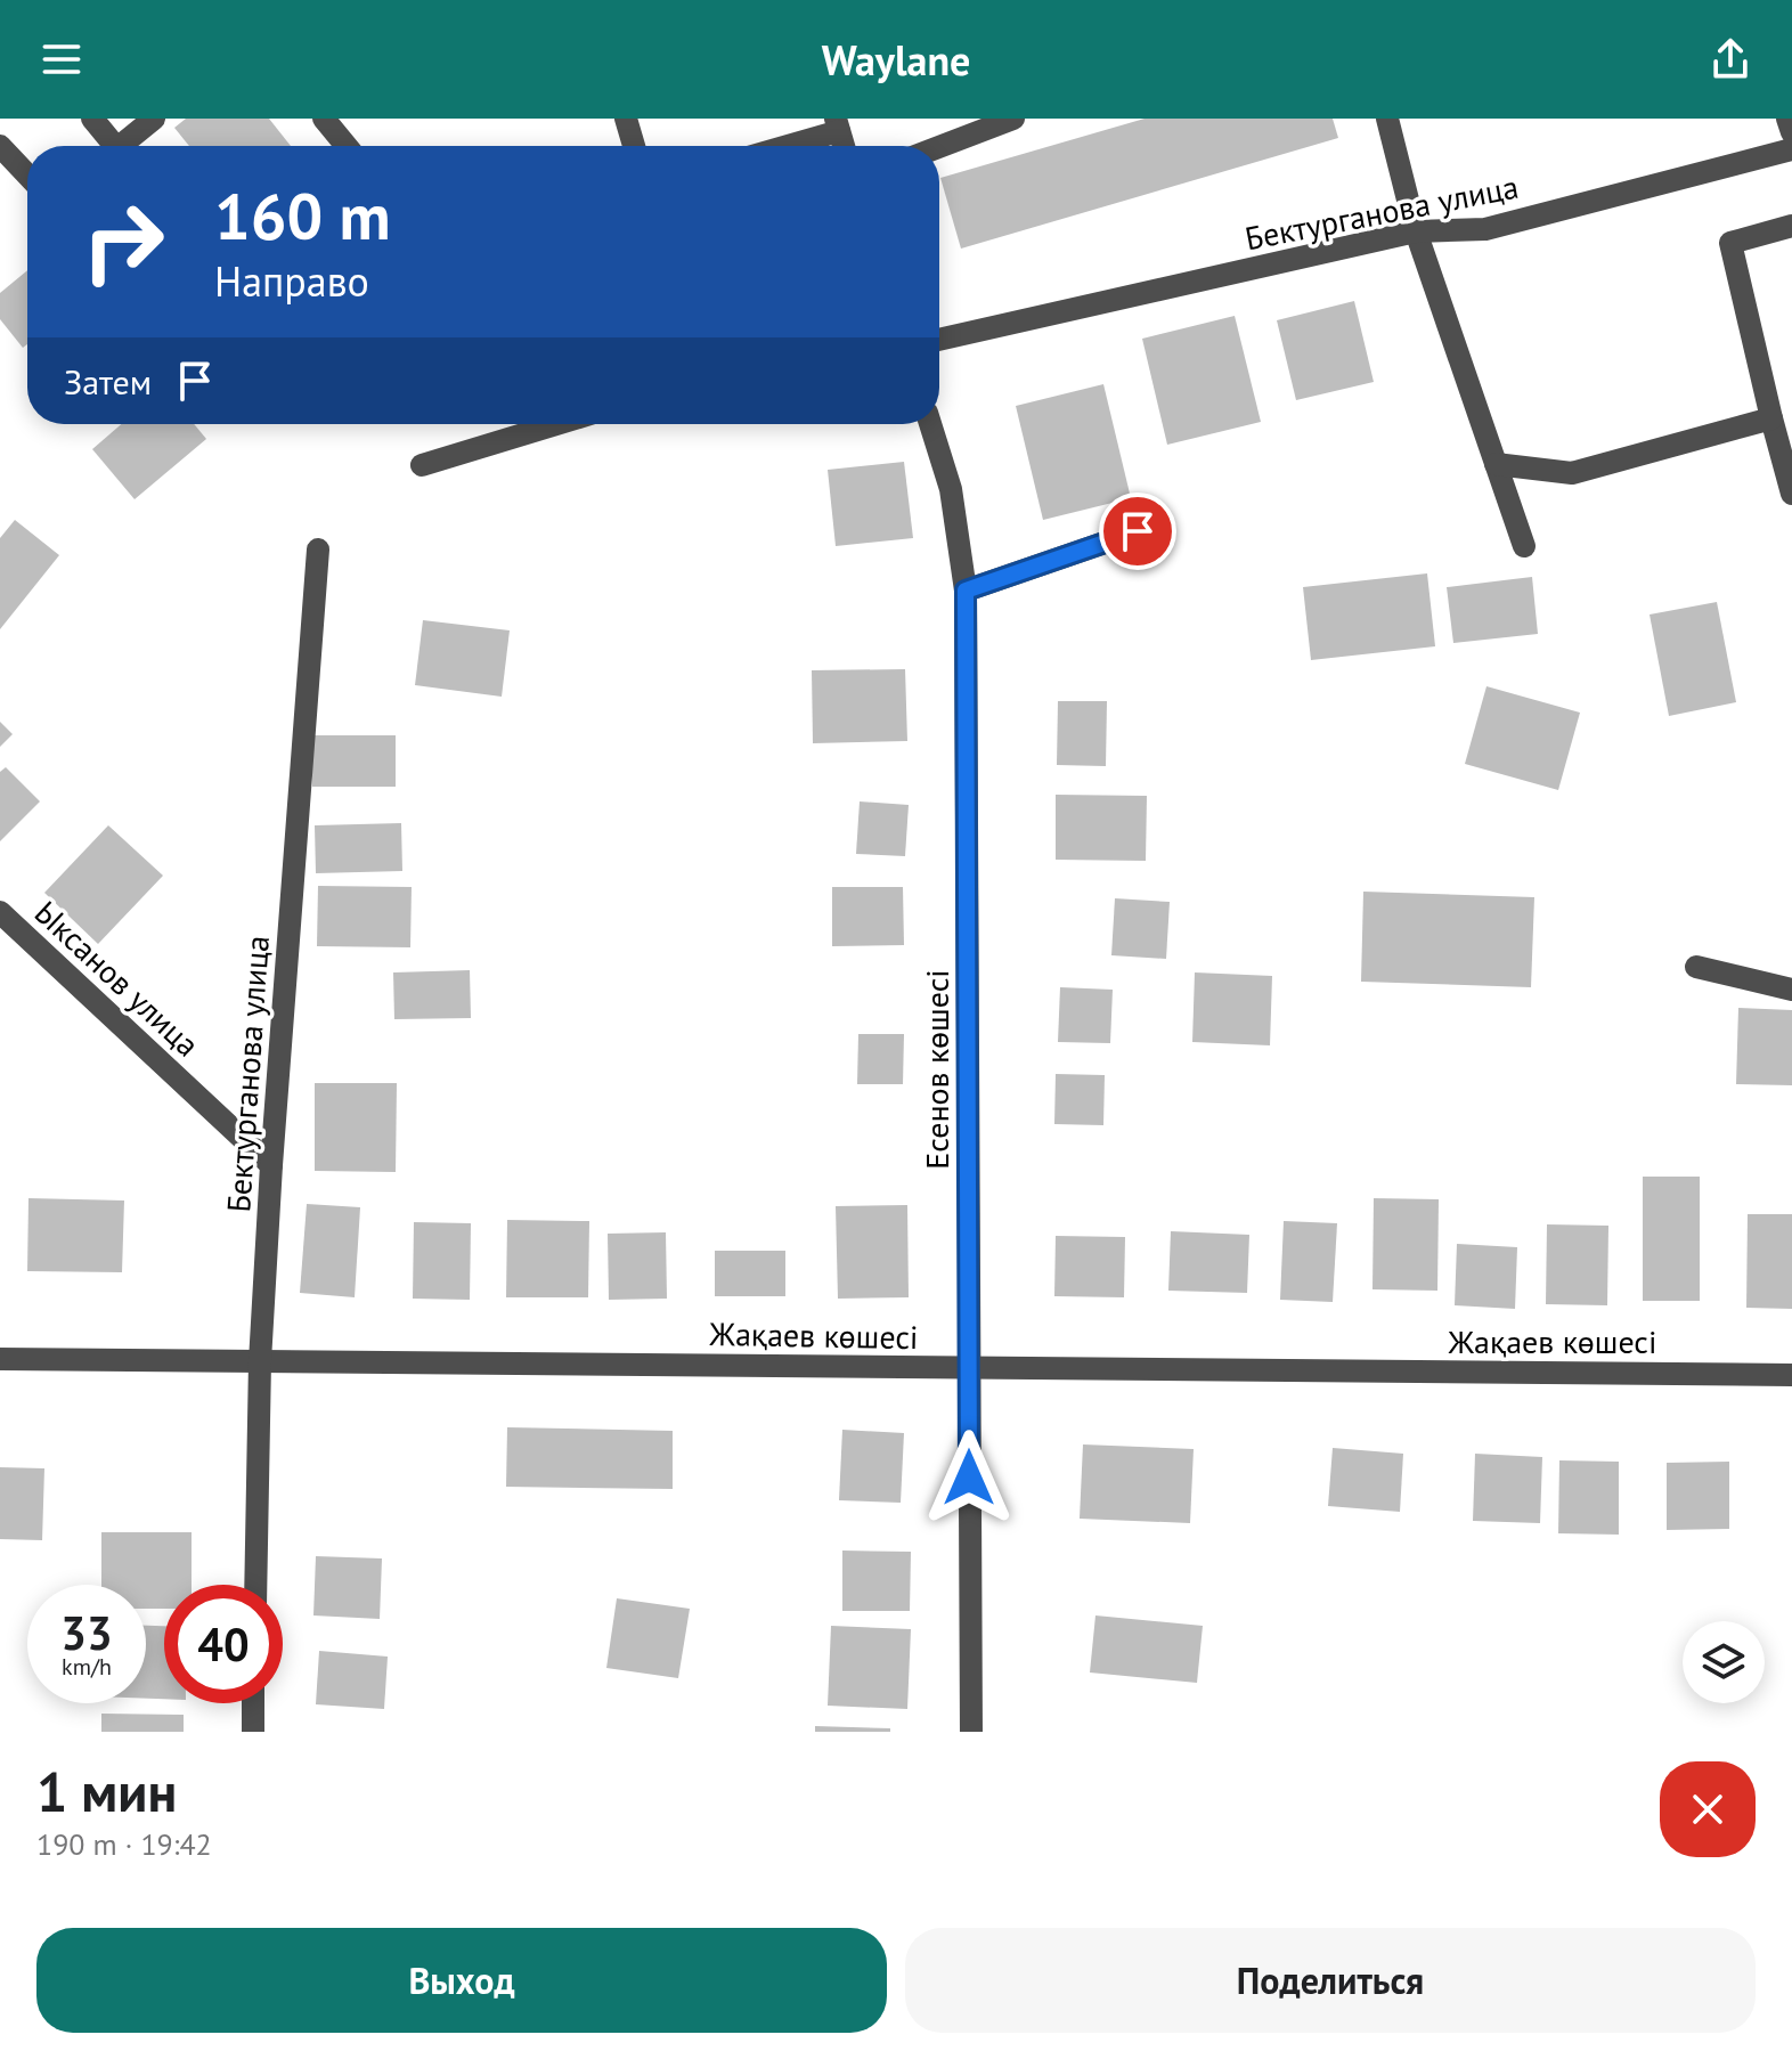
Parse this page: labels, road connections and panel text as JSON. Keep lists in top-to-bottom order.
{
  "streets": {
    "street": [
      "Бектурганова улица",
      "Ыксанов улица",
      "Есенов көшесі",
      "Жақаев көшесі"
    ]
  },
  "crossings": [
    ["Бектурганова улица", "Ыксанов улица"],
    ["Бектурганова улица", "Жақаев көшесі"],
    ["Есенов көшесі", "Жақаев көшесі"]
  ],
  "page": {
    "header": "Waylane",
    "turn": ["160 m", "Направо"],
    "then": "Затем",
    "speed": "33 km/h",
    "limit": "40",
    "heading": ["1 мин", "190 m · 19:42"],
    "buttons": ["Выход", "Поделиться"]
  }
}
